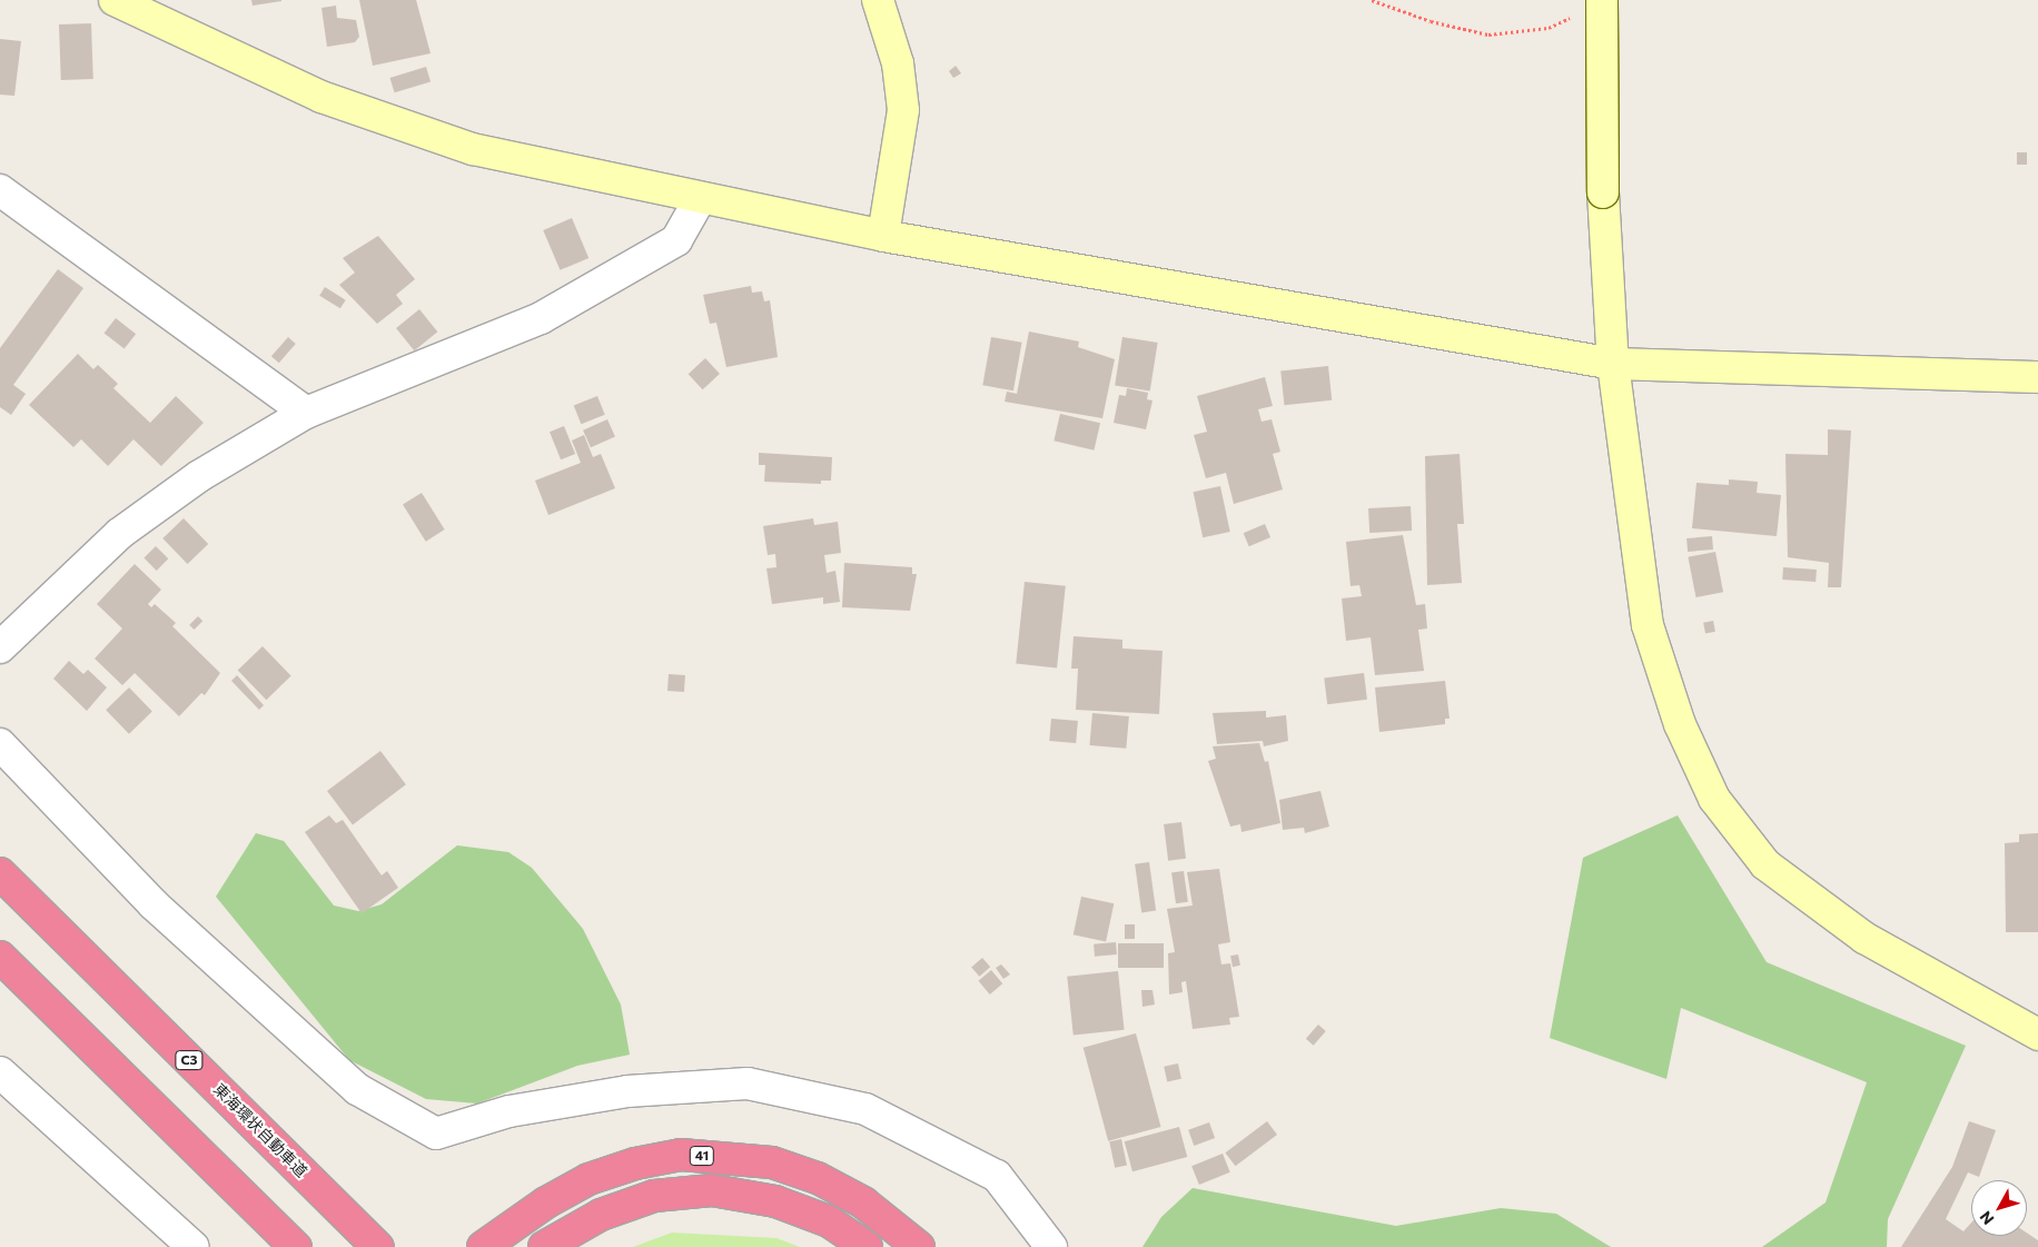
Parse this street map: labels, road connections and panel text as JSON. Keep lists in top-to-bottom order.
{
  "streets": {
    "highway": ["C3", "東海環状自動車道", "41"]
  },
  "north": "bottom left"
}
